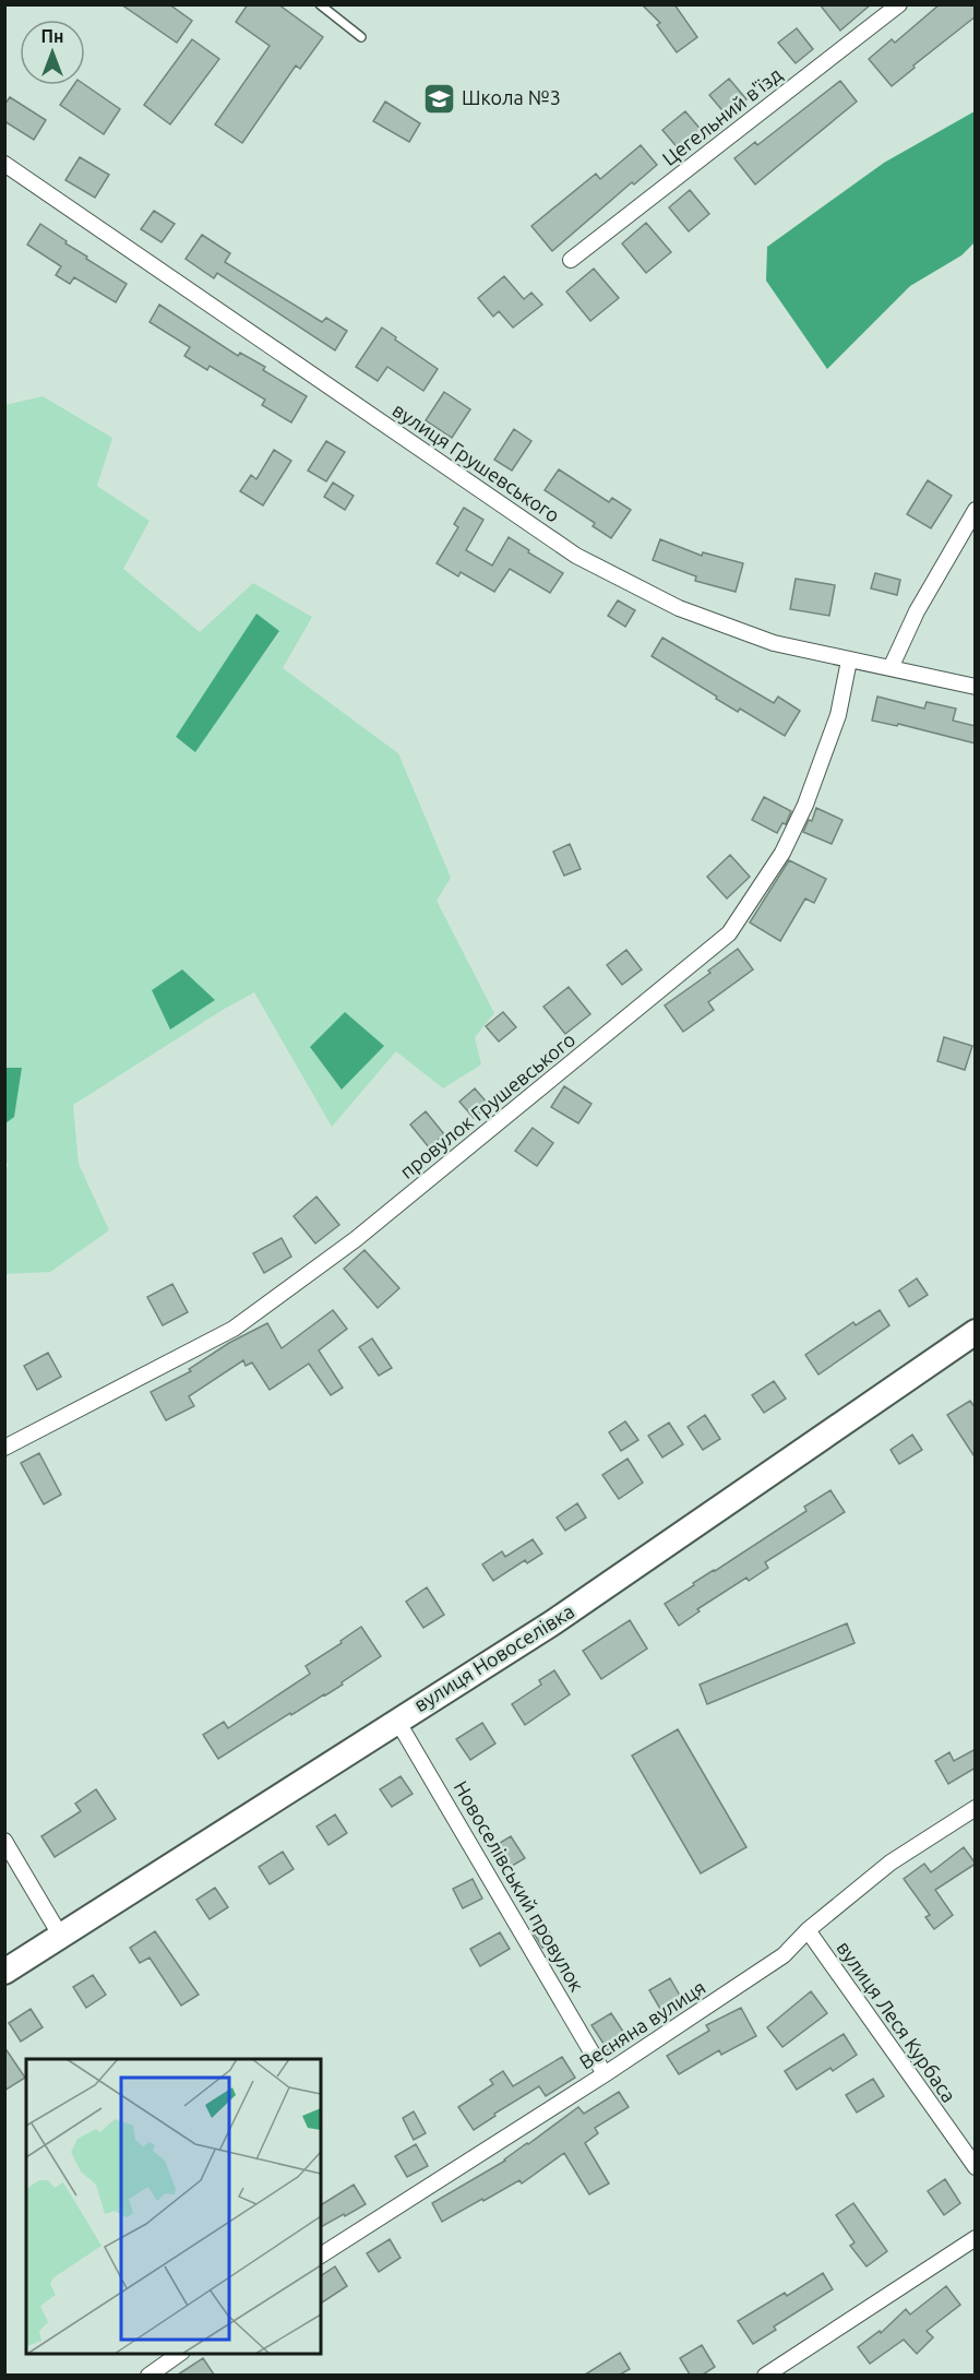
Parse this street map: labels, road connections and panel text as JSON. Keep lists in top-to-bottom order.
{
  "streets": {
    "main road": ["вулиця Новоселівка"],
    "street": [
      "Цегельний в'їзд",
      "вулиця Грушевського",
      "провулок Грушевського",
      "Новоселівський провулок",
      "вулиця Леся Курбаса",
      "Весняна вулиця"
    ]
  },
  "crossings": [
    ["вулиця Грушевського", "провулок Грушевського"],
    ["вулиця Новоселівка", "Новоселівський провулок"],
    ["Новоселівський провулок", "Весняна вулиця"],
    ["вулиця Леся Курбаса", "Весняна вулиця"]
  ],
  "places": {
    "school or university": ["Школа №3"]
  },
  "north": "top"
}
